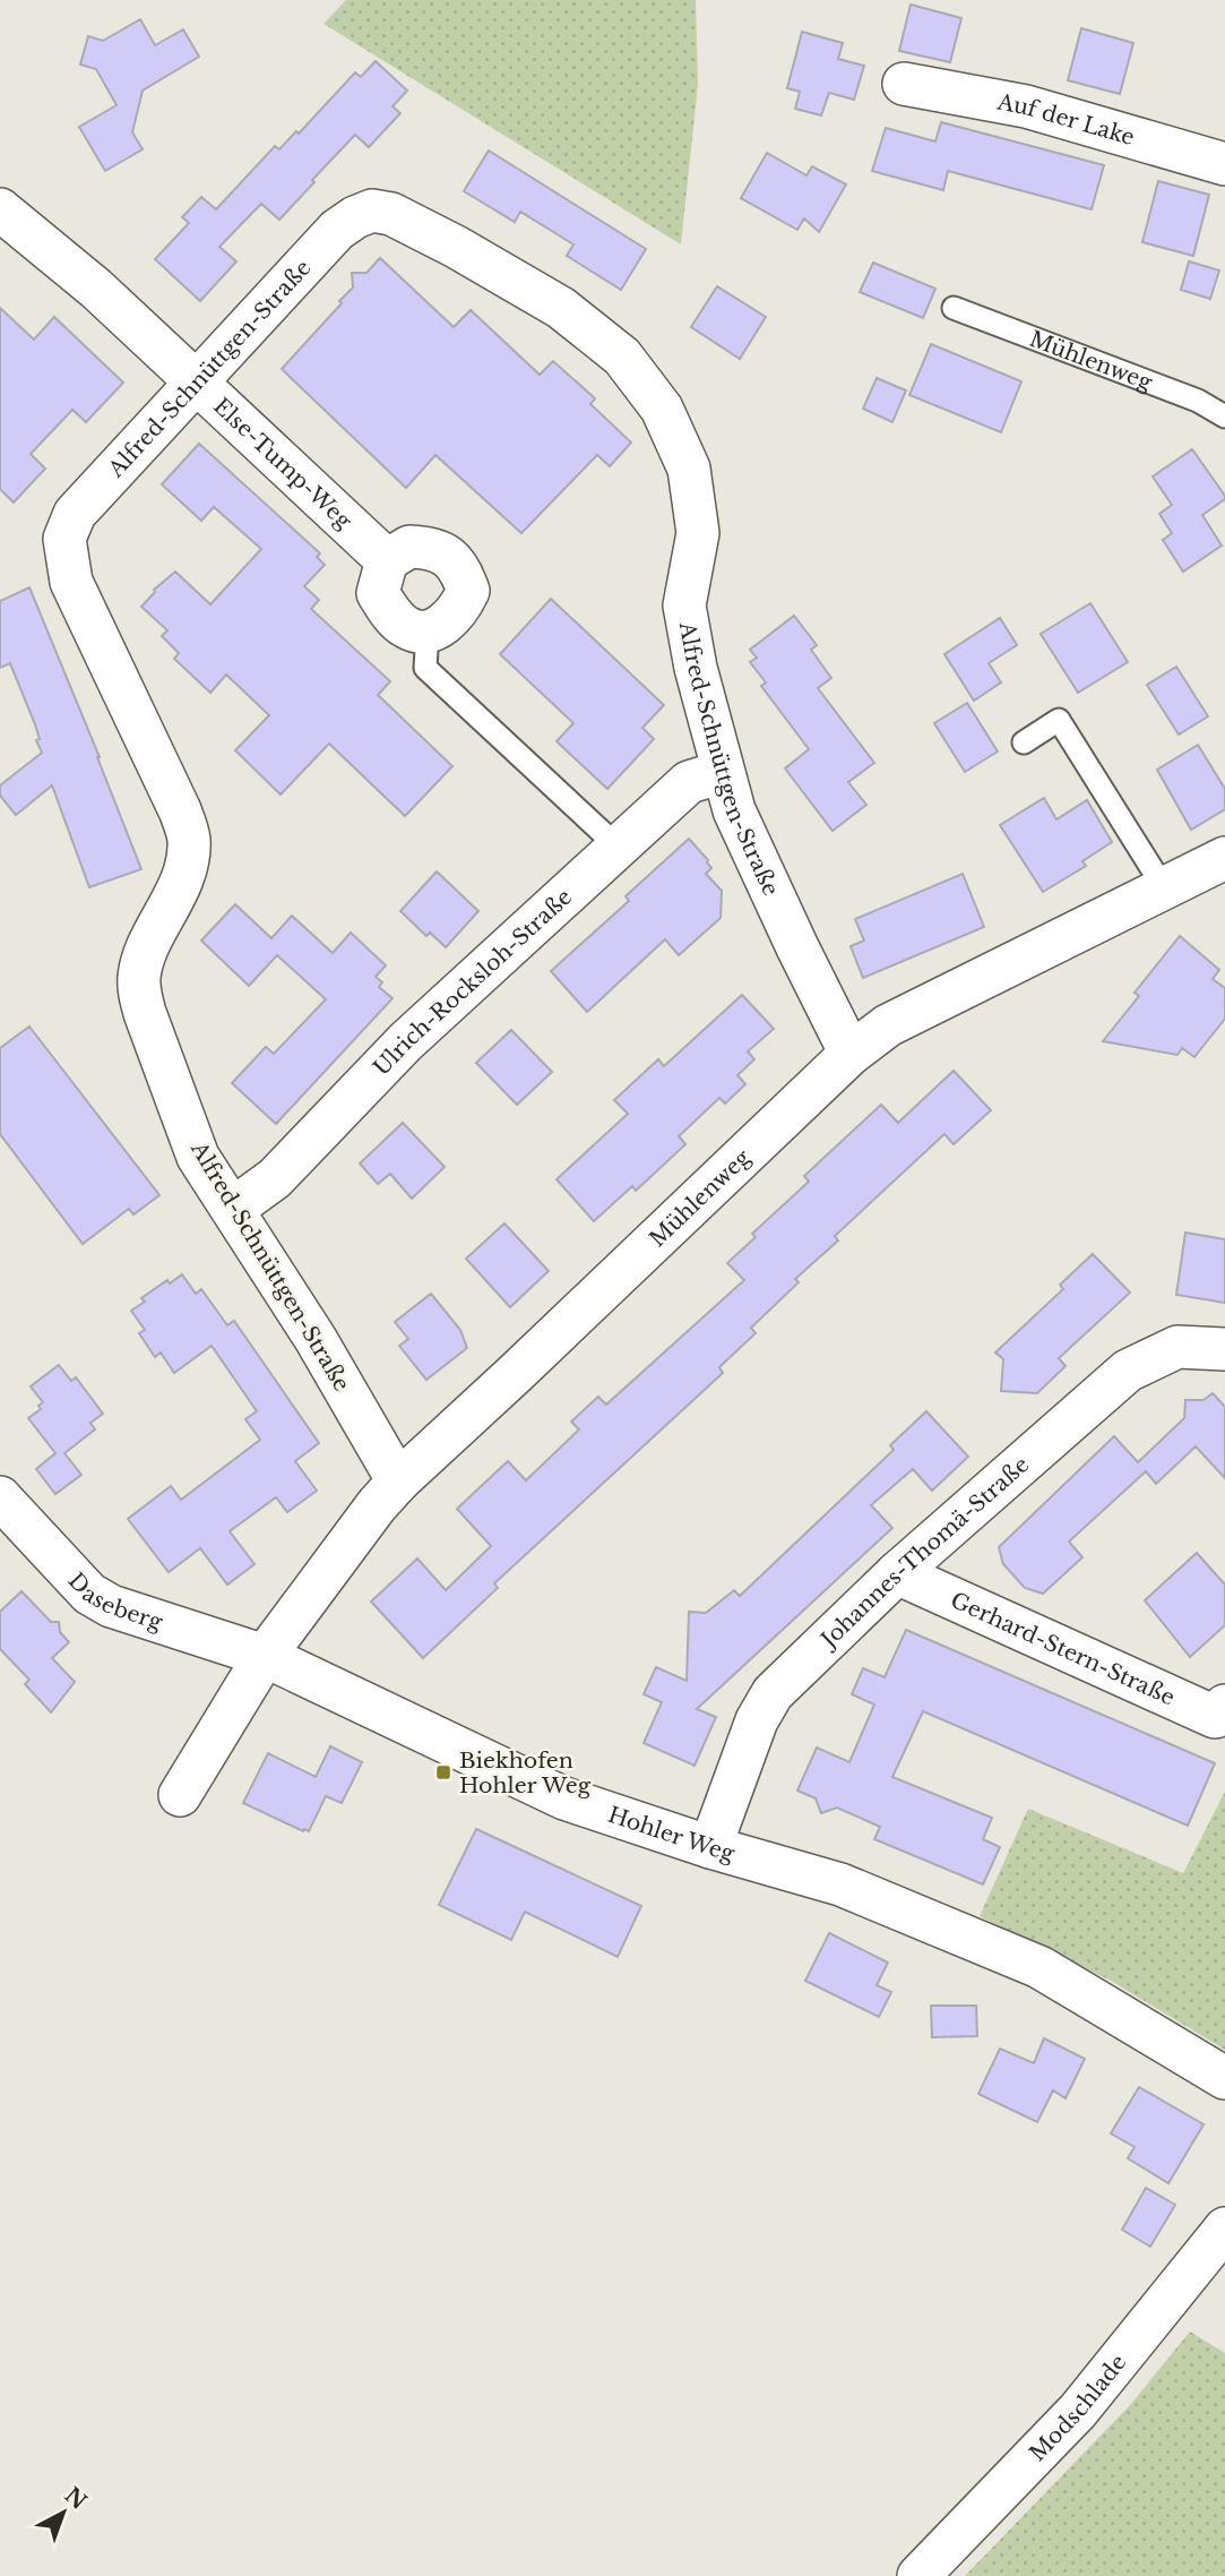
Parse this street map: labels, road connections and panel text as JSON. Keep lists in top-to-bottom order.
{
  "streets": {
    "street": [
      "Auf der Lake",
      "Mühlenweg",
      "Alfred-Schnüttgen-Straße",
      "Else-Tump-Weg",
      "Ulrich-Rocksloh-Straße",
      "Johannes-Thomä-Straße",
      "Daseberg",
      "Gerhard-Stern-Straße",
      "Hohler Weg",
      "Modschlade"
    ]
  },
  "crossings": [
    ["Mühlenweg", "Alfred-Schnüttgen-Straße"],
    ["Mühlenweg", "Daseberg"],
    ["Mühlenweg", "Hohler Weg"],
    ["Alfred-Schnüttgen-Straße", "Else-Tump-Weg"],
    ["Alfred-Schnüttgen-Straße", "Ulrich-Rocksloh-Straße"],
    ["Johannes-Thomä-Straße", "Gerhard-Stern-Straße"],
    ["Johannes-Thomä-Straße", "Hohler Weg"],
    ["Daseberg", "Hohler Weg"]
  ],
  "places": {
    "transit": ["Biekhofen Hohler Weg"]
  },
  "north": "top right"
}
